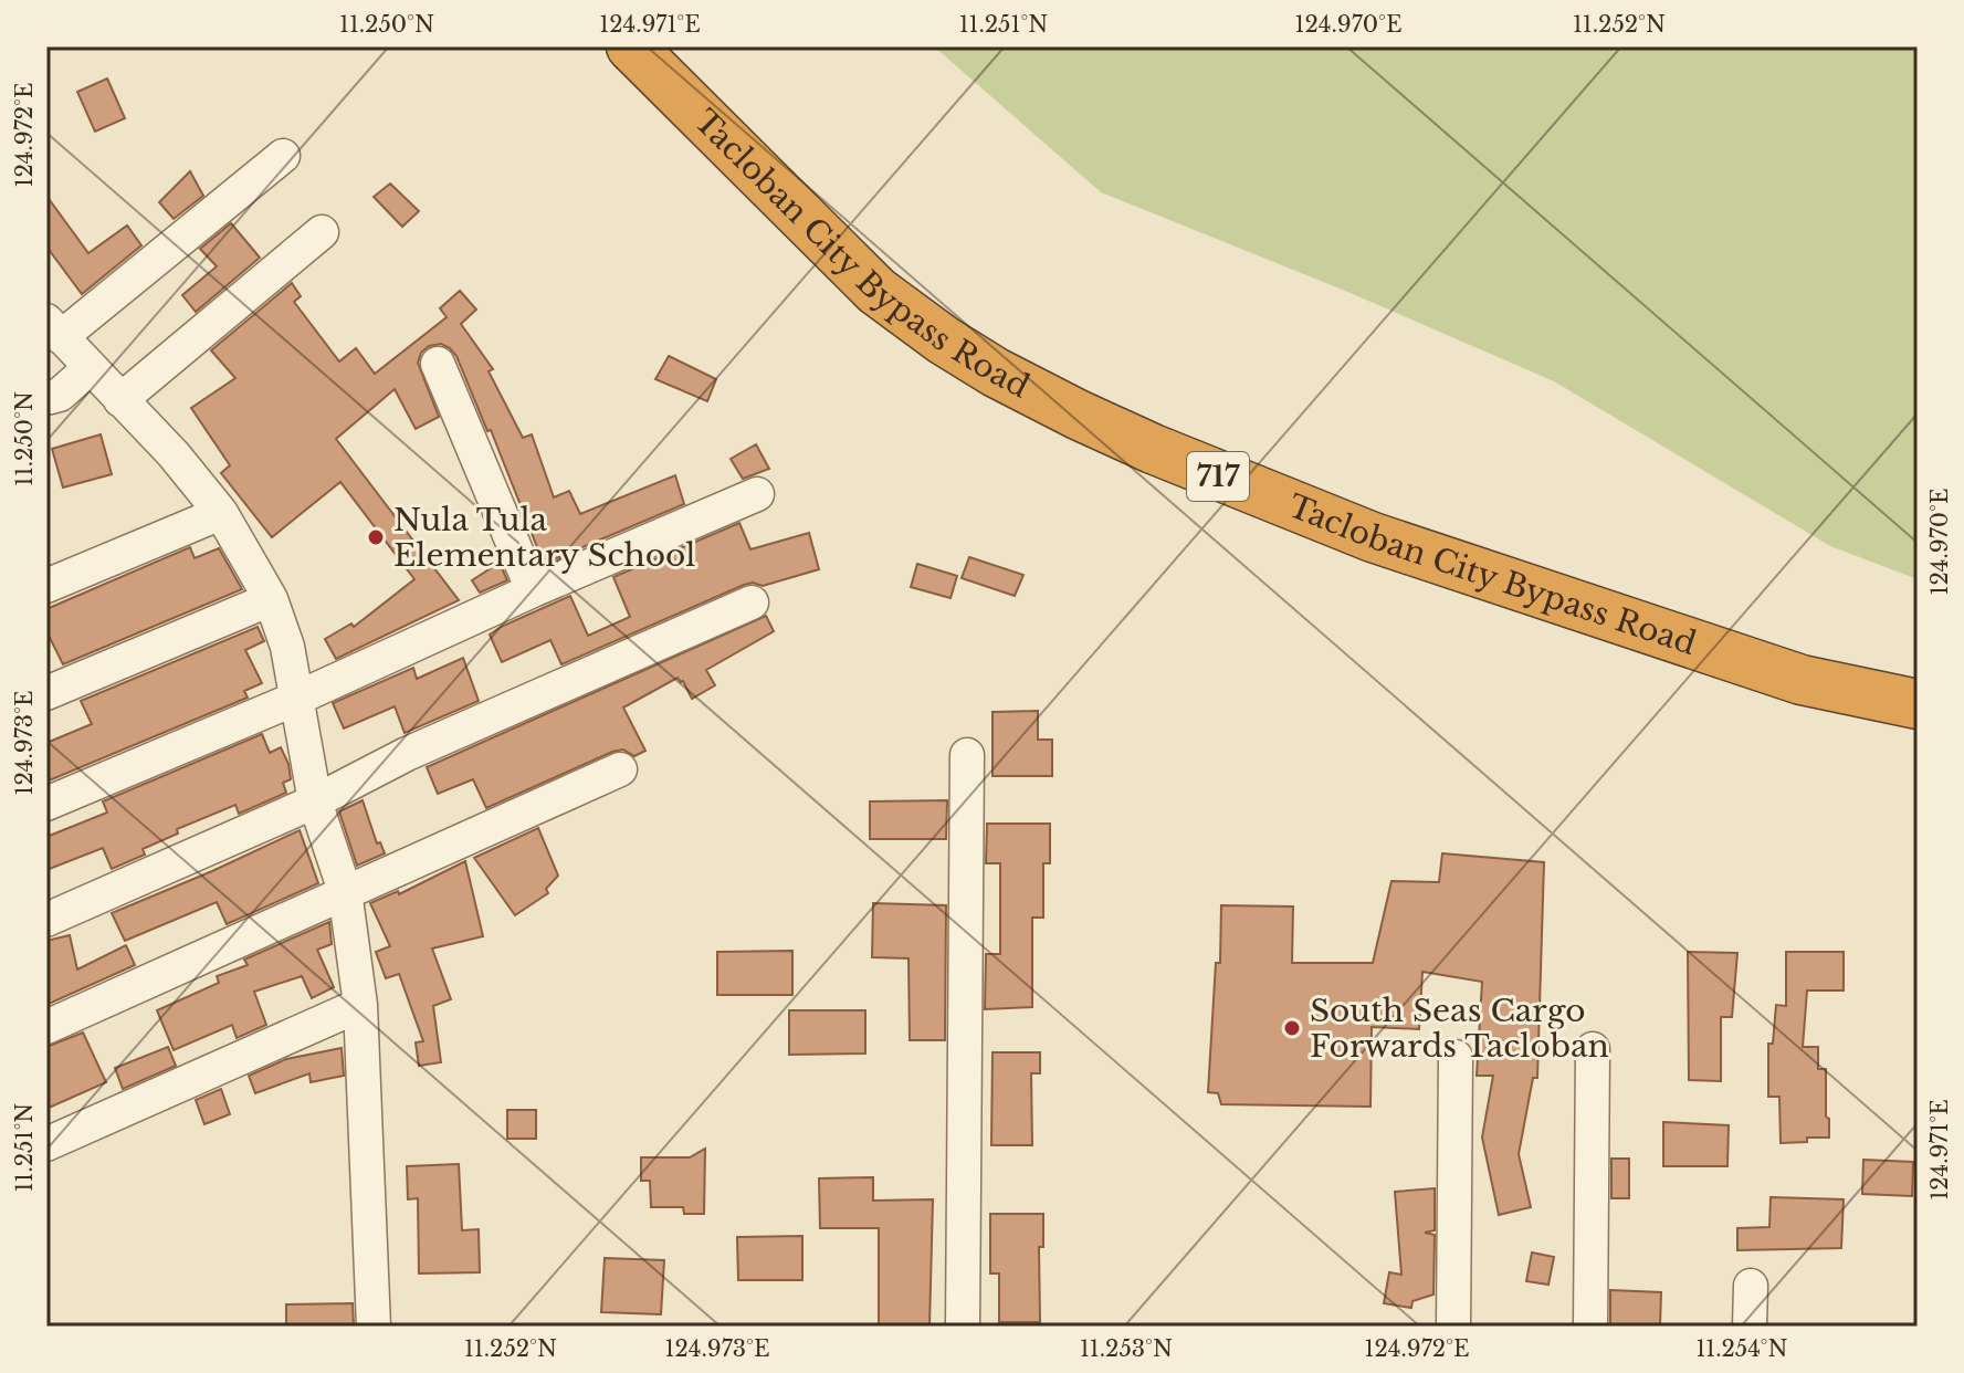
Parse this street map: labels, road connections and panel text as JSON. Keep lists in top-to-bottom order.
{
  "streets": {
    "highway": ["Tacloban City Bypass Road", "717"]
  },
  "places": ["Nula Tula Elementary School", "South Seas Cargo Forwards Tacloban"],
  "coordinates": [
    "11.250°N",
    "124.971°E",
    "11.251°N",
    "124.970°E",
    "11.252°N",
    "124.972°E",
    "124.973°E",
    "11.253°N",
    "11.254°N"
  ]
}
